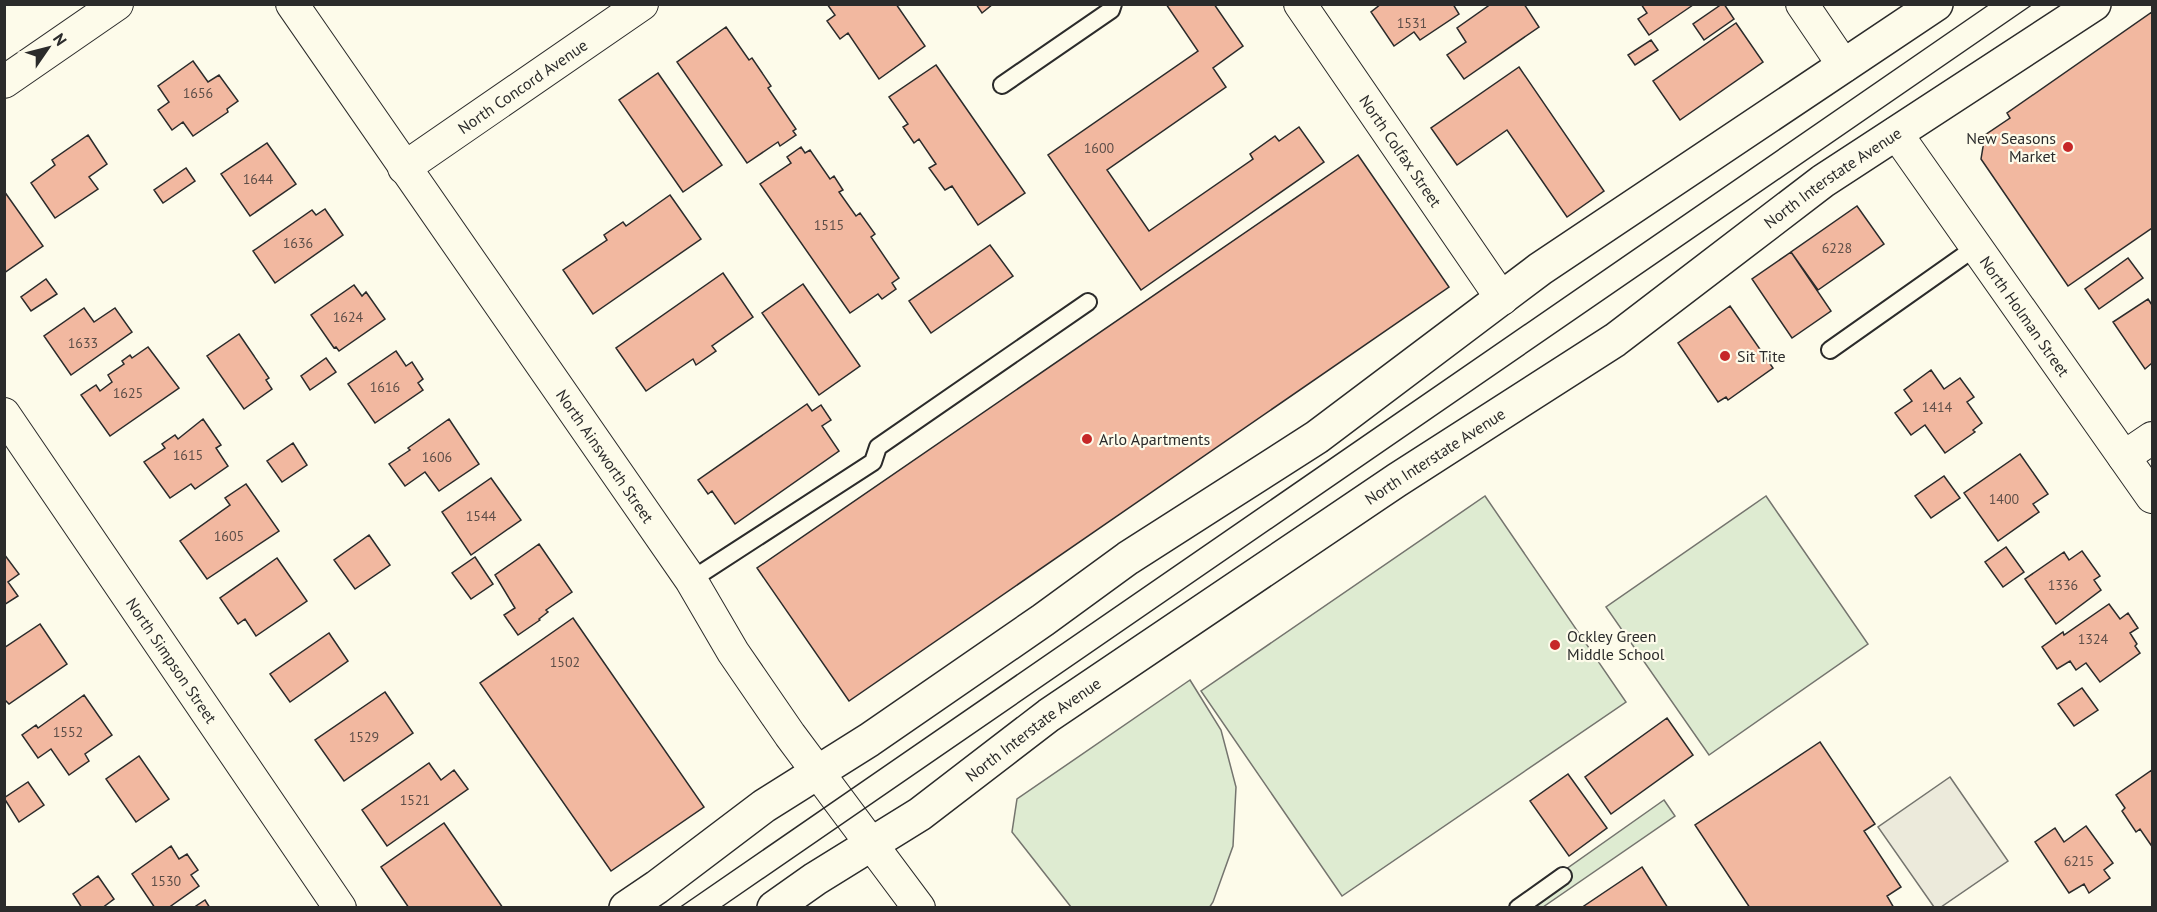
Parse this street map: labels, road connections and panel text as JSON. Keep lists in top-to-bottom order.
{
  "streets": {
    "street": [
      "North Concord Avenue",
      "North Colfax Street",
      "North Interstate Avenue",
      "North Holman Street",
      "North Ainsworth Street",
      "North Simpson Street"
    ]
  },
  "crossings": [
    ["North Concord Avenue", "North Ainsworth Street"],
    ["North Interstate Avenue", "North Holman Street"],
    ["North Interstate Avenue", "North Ainsworth Street"]
  ],
  "places": [
    "New Seasons Market",
    "Sit Tite",
    "Arlo Apartments",
    "Ockley Green Middle School"
  ],
  "house_numbers": [
    "1531",
    "1656",
    "1600",
    "1644",
    "1515",
    "1636",
    "6228",
    "1624",
    "1633",
    "1616",
    "1625",
    "1414",
    "1615",
    "1606",
    "1400",
    "1544",
    "1605",
    "1336",
    "1324",
    "1502",
    "1552",
    "1529",
    "1521",
    "6215",
    "1530"
  ],
  "north": "top right"
}
